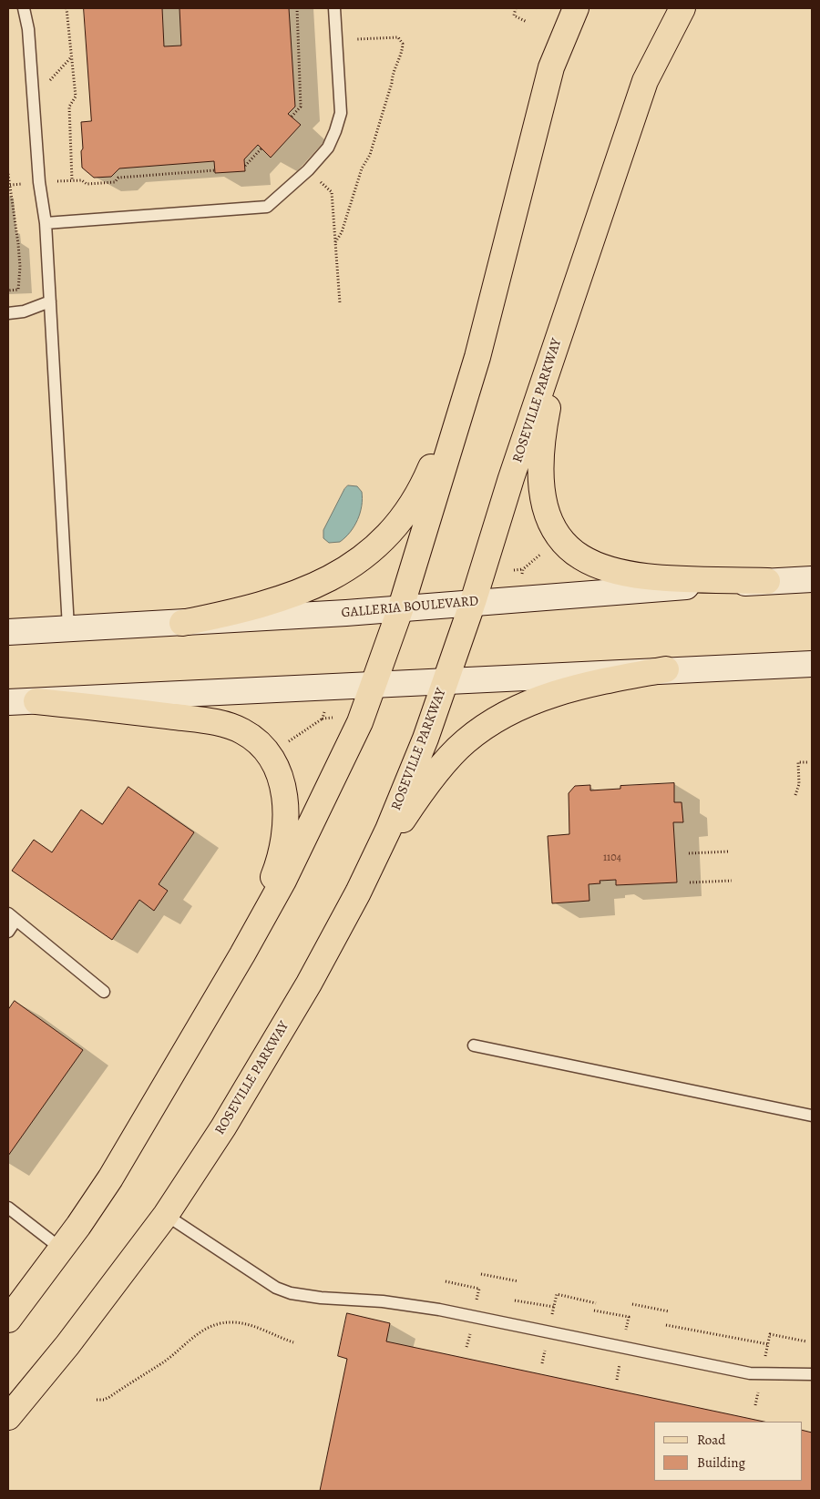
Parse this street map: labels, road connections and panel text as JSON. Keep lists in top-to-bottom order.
{
  "streets": {
    "main road": ["ROSEVILLE PARKWAY", "GALLERIA BOULEVARD"]
  },
  "crossings": [
    ["ROSEVILLE PARKWAY", "GALLERIA BOULEVARD"]
  ],
  "house_numbers": ["1104"],
  "legend": ["Road", "Building"]
}
